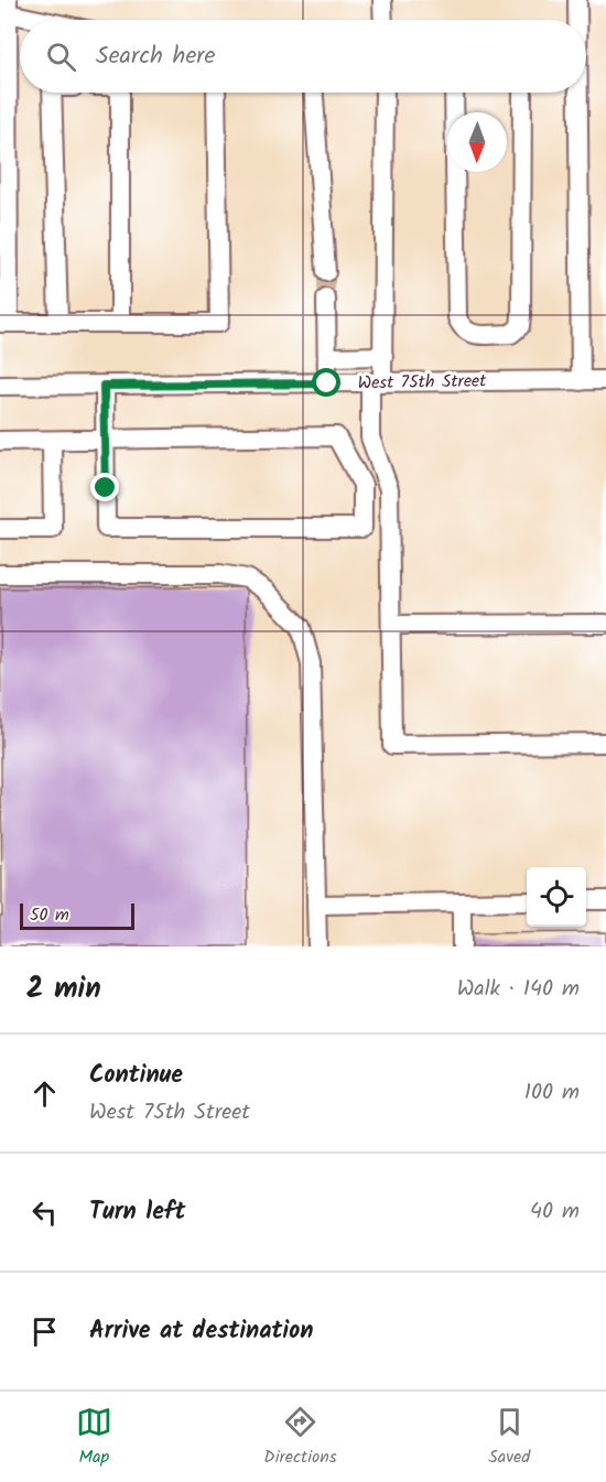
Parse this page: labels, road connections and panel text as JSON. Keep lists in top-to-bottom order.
{
  "streets": {
    "street": ["West 75th Street"]
  },
  "scale_bar": "50 m",
  "north": "bottom",
  "page": {
    "search": "Search here",
    "scale": "50 m",
    "heading": ["2 min", "Walk · 140 m"],
    "list": [
      ["Continue", "West 75th Street", "100 m"],
      ["Turn left", "40 m"],
      "Arrive at destination"
    ],
    "nav": ["Map", "Directions", "Saved"]
  }
}
